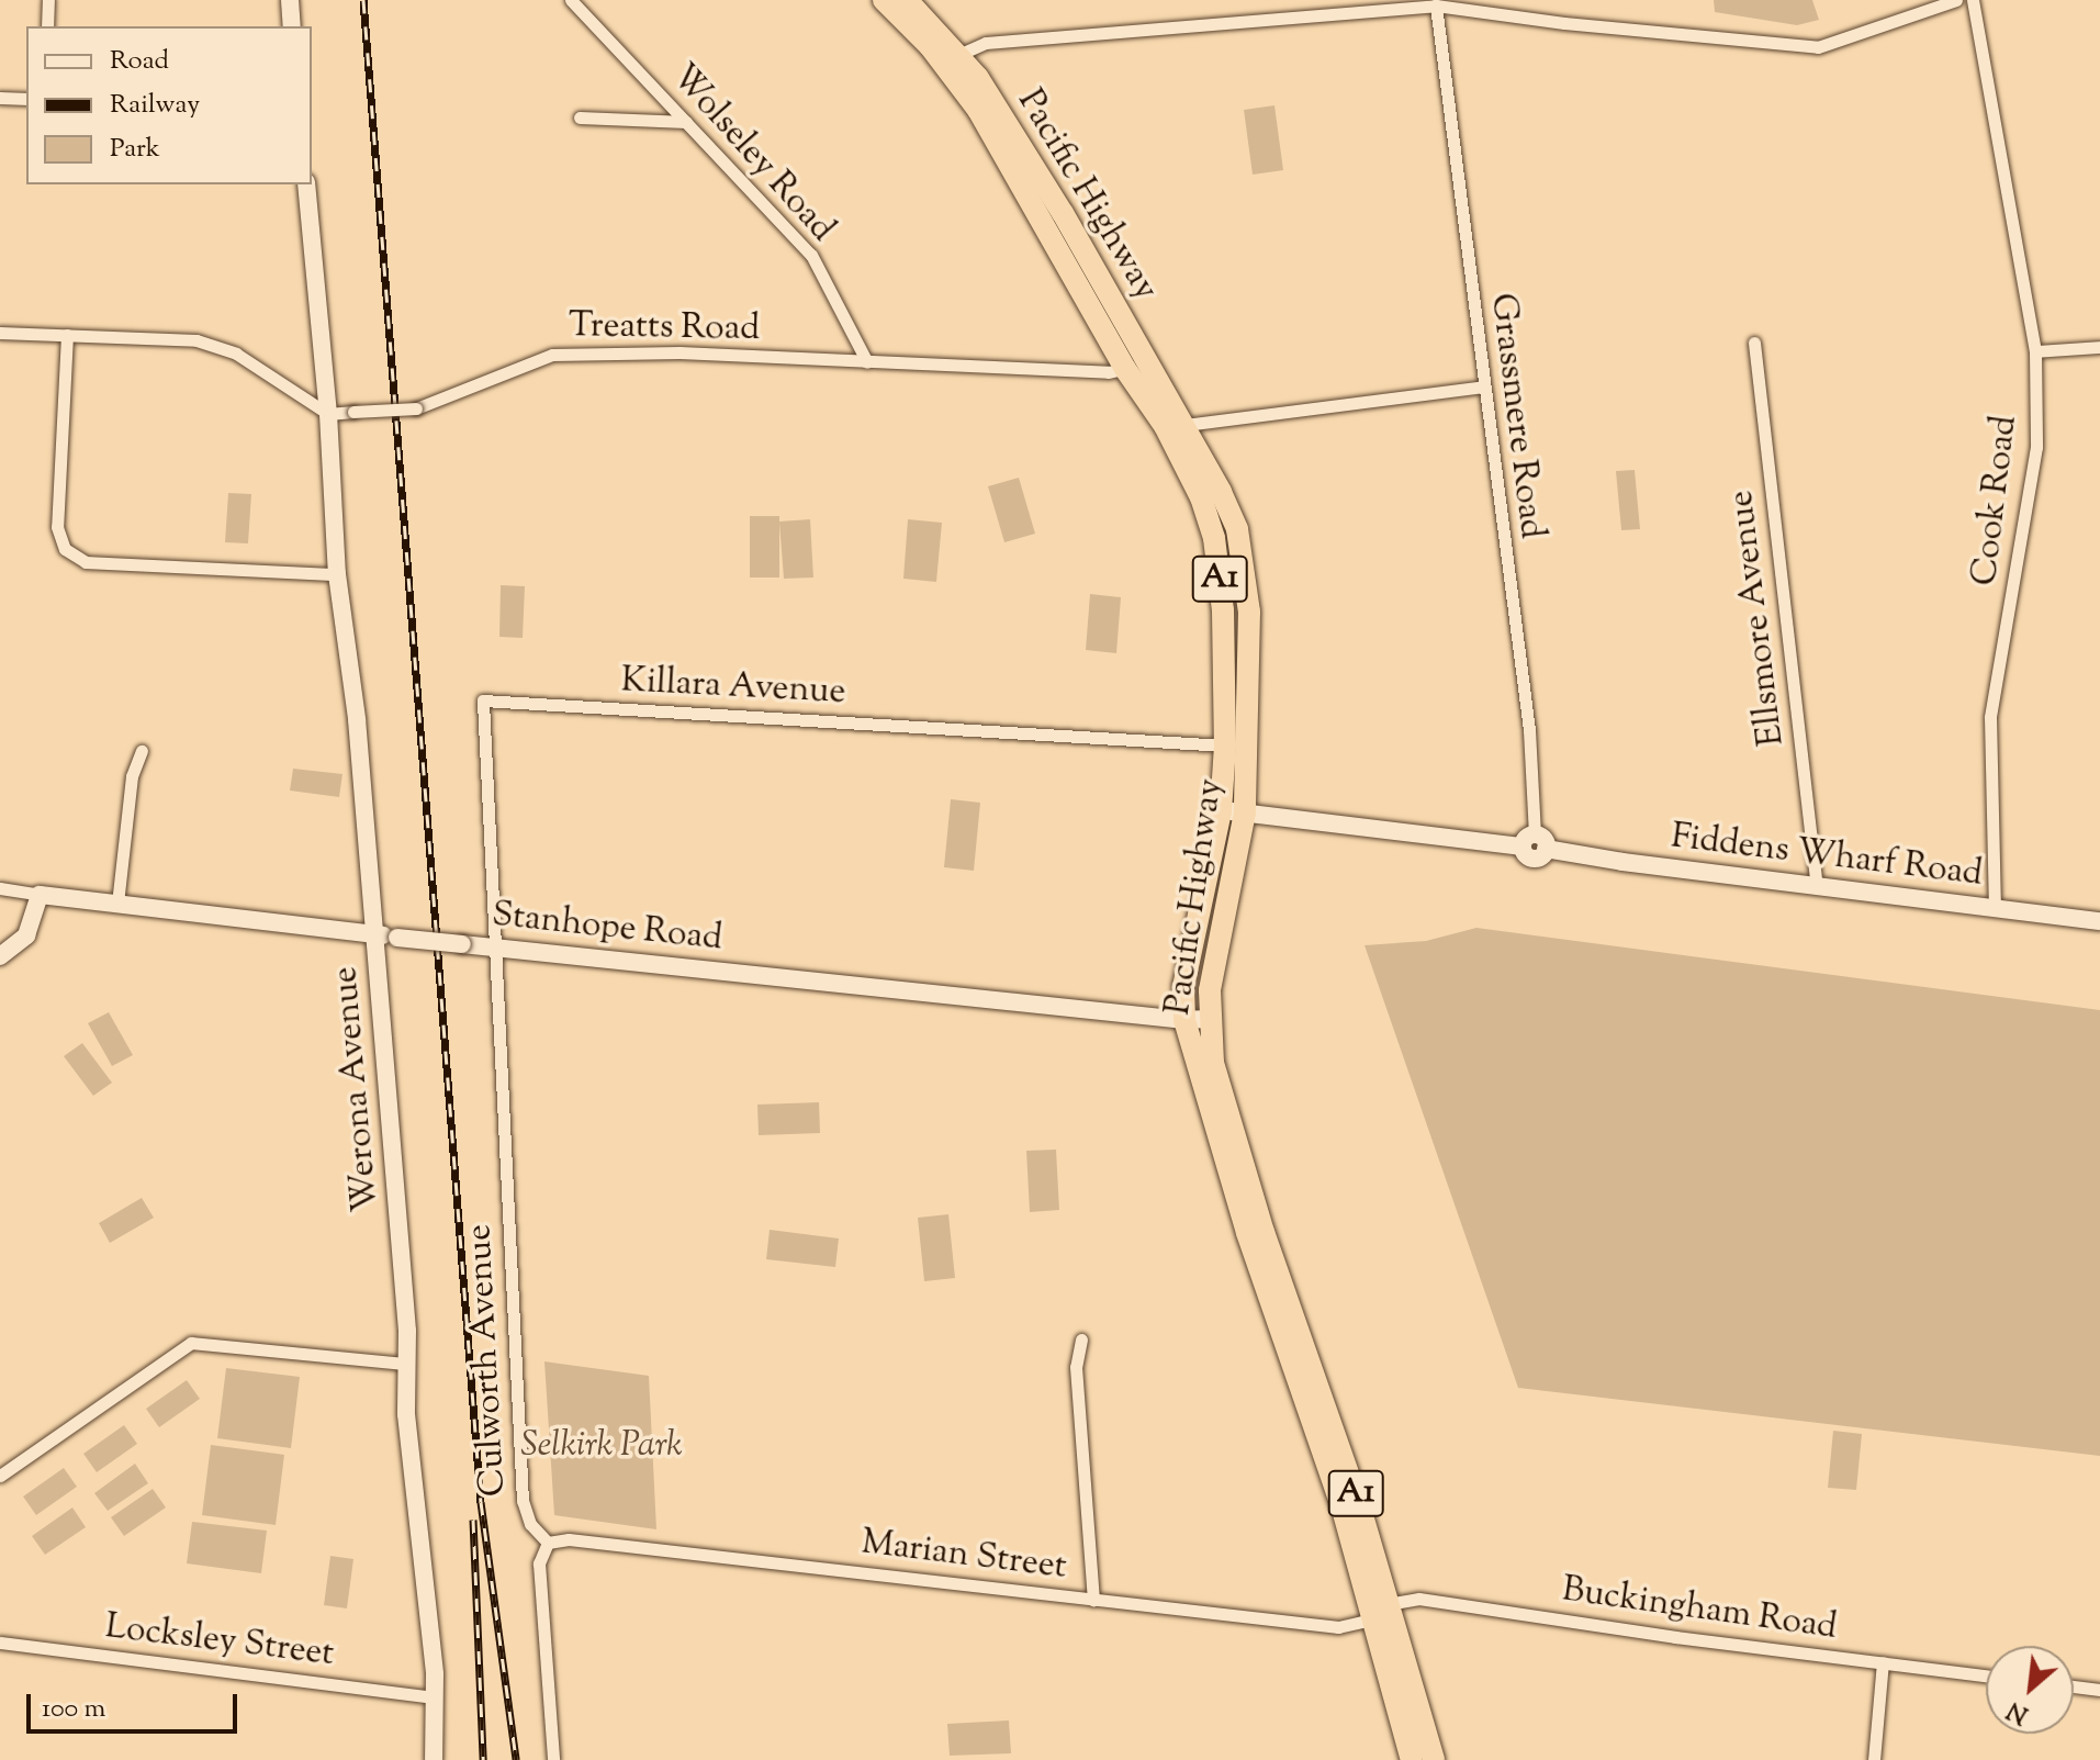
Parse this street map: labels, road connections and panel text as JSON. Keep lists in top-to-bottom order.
{
  "streets": {
    "highway": ["Pacific Highway", "A1"],
    "street": [
      "Wolseley Road",
      "Treatts Road",
      "Grassmere Road",
      "Cook Road",
      "Ellsmore Avenue",
      "Killara Avenue",
      "Fiddens Wharf Road",
      "Stanhope Road",
      "Werona Avenue",
      "Culworth Avenue",
      "Marian Street",
      "Buckingham Road",
      "Locksley Street"
    ]
  },
  "crossings": [
    ["Wolseley Road", "Treatts Road"],
    ["Pacific Highway", "Treatts Road"],
    ["Pacific Highway", "Killara Avenue"],
    ["Pacific Highway", "Fiddens Wharf Road"],
    ["Pacific Highway", "Stanhope Road"],
    ["Pacific Highway", "Marian Street"],
    ["Pacific Highway", "Buckingham Road"],
    ["Treatts Road", "Werona Avenue"],
    ["Grassmere Road", "Fiddens Wharf Road"],
    ["Cook Road", "Fiddens Wharf Road"],
    ["Ellsmore Avenue", "Fiddens Wharf Road"],
    ["Killara Avenue", "Stanhope Road"],
    ["Killara Avenue", "Culworth Avenue"],
    ["Stanhope Road", "Werona Avenue"],
    ["Stanhope Road", "Culworth Avenue"],
    ["Werona Avenue", "Locksley Street"],
    ["Culworth Avenue", "Marian Street"],
    ["Marian Street", "Buckingham Road"]
  ],
  "parks": ["Selkirk Park"],
  "legend": ["Road", "Railway", "Park"],
  "scale_bar": "100 m",
  "north": "bottom left"
}
